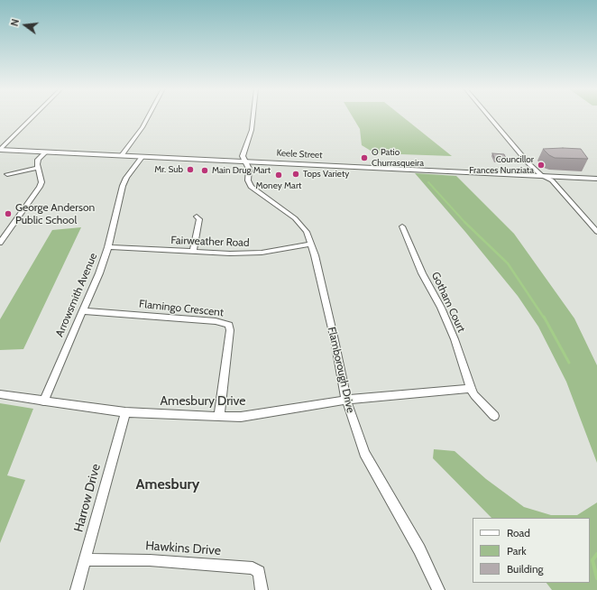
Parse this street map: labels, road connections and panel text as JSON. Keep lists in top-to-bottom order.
{
  "streets": {
    "main road": ["Keele Street"],
    "street": [
      "Fairweather Road",
      "Arrowsmith Avenue",
      "Gotham Court",
      "Flamingo Crescent",
      "Flamborough Drive",
      "Amesbury Drive",
      "Harrow Drive",
      "Hawkins Drive"
    ]
  },
  "crossings": [
    ["Keele Street", "Arrowsmith Avenue"],
    ["Keele Street", "Flamborough Drive"],
    ["Fairweather Road", "Arrowsmith Avenue"],
    ["Fairweather Road", "Flamborough Drive"],
    ["Arrowsmith Avenue", "Flamingo Crescent"],
    ["Arrowsmith Avenue", "Amesbury Drive"],
    ["Gotham Court", "Amesbury Drive"],
    ["Flamingo Crescent", "Amesbury Drive"],
    ["Flamborough Drive", "Amesbury Drive"],
    ["Amesbury Drive", "Harrow Drive"],
    ["Harrow Drive", "Hawkins Drive"]
  ],
  "districts": ["Amesbury"],
  "places": [
    "O Patio Churrasqueira",
    "Councillor Frances Nunziata",
    "Mr. Sub",
    "Main Drug Mart",
    "Tops Variety",
    "Money Mart",
    "George Anderson Public School"
  ],
  "legend": ["Road", "Park", "Building"],
  "north": "left"
}
